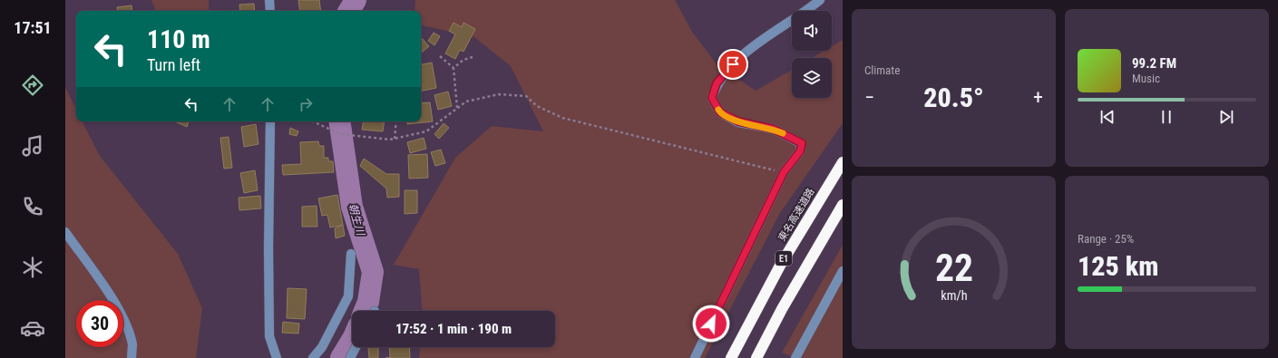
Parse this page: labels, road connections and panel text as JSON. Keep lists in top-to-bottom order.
{
  "streets": {
    "highway": ["東名高速道路", "E1"]
  },
  "water": ["朝生川"],
  "page": {
    "tabs": "17:51",
    "tile": [
      "Climate",
      ["Range · 25%", "125 km"]
    ],
    "turn": ["110 m", "Turn left"],
    "song": ["99.2 FM", "Music"],
    "heat": ["−", "20.5°", "+"],
    "limit": "30",
    "trip": "17:52 · 1 min · 190 m",
    "gauge": ["22", "km/h"]
  }
}
